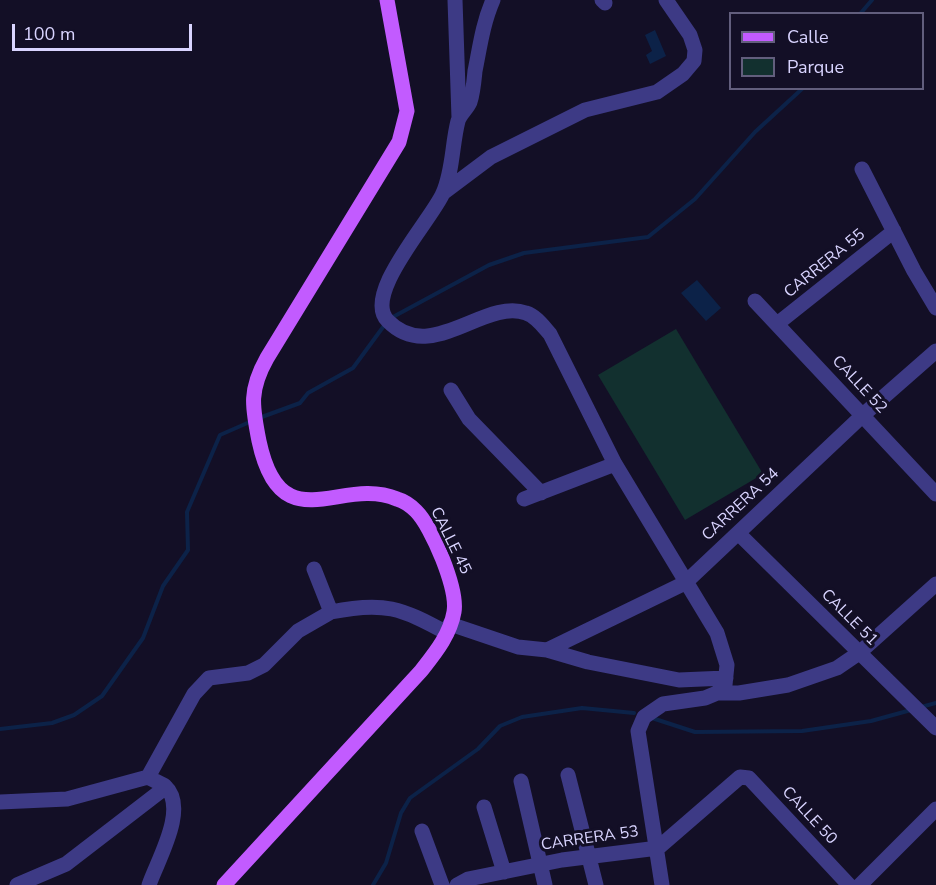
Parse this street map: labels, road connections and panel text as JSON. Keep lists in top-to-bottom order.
{
  "streets": {
    "main road": ["CALLE 45"],
    "street": [
      "CARRERA 55",
      "CALLE 52",
      "CARRERA 54",
      "CALLE 51",
      "CALLE 50",
      "CARRERA 53"
    ]
  },
  "crossings": [
    ["CARRERA 55", "CALLE 52"],
    ["CALLE 52", "CARRERA 54"],
    ["CARRERA 54", "CALLE 51"],
    ["CALLE 50", "CARRERA 53"]
  ],
  "legend": ["Calle", "Parque"],
  "scale_bar": "100 m"
}
